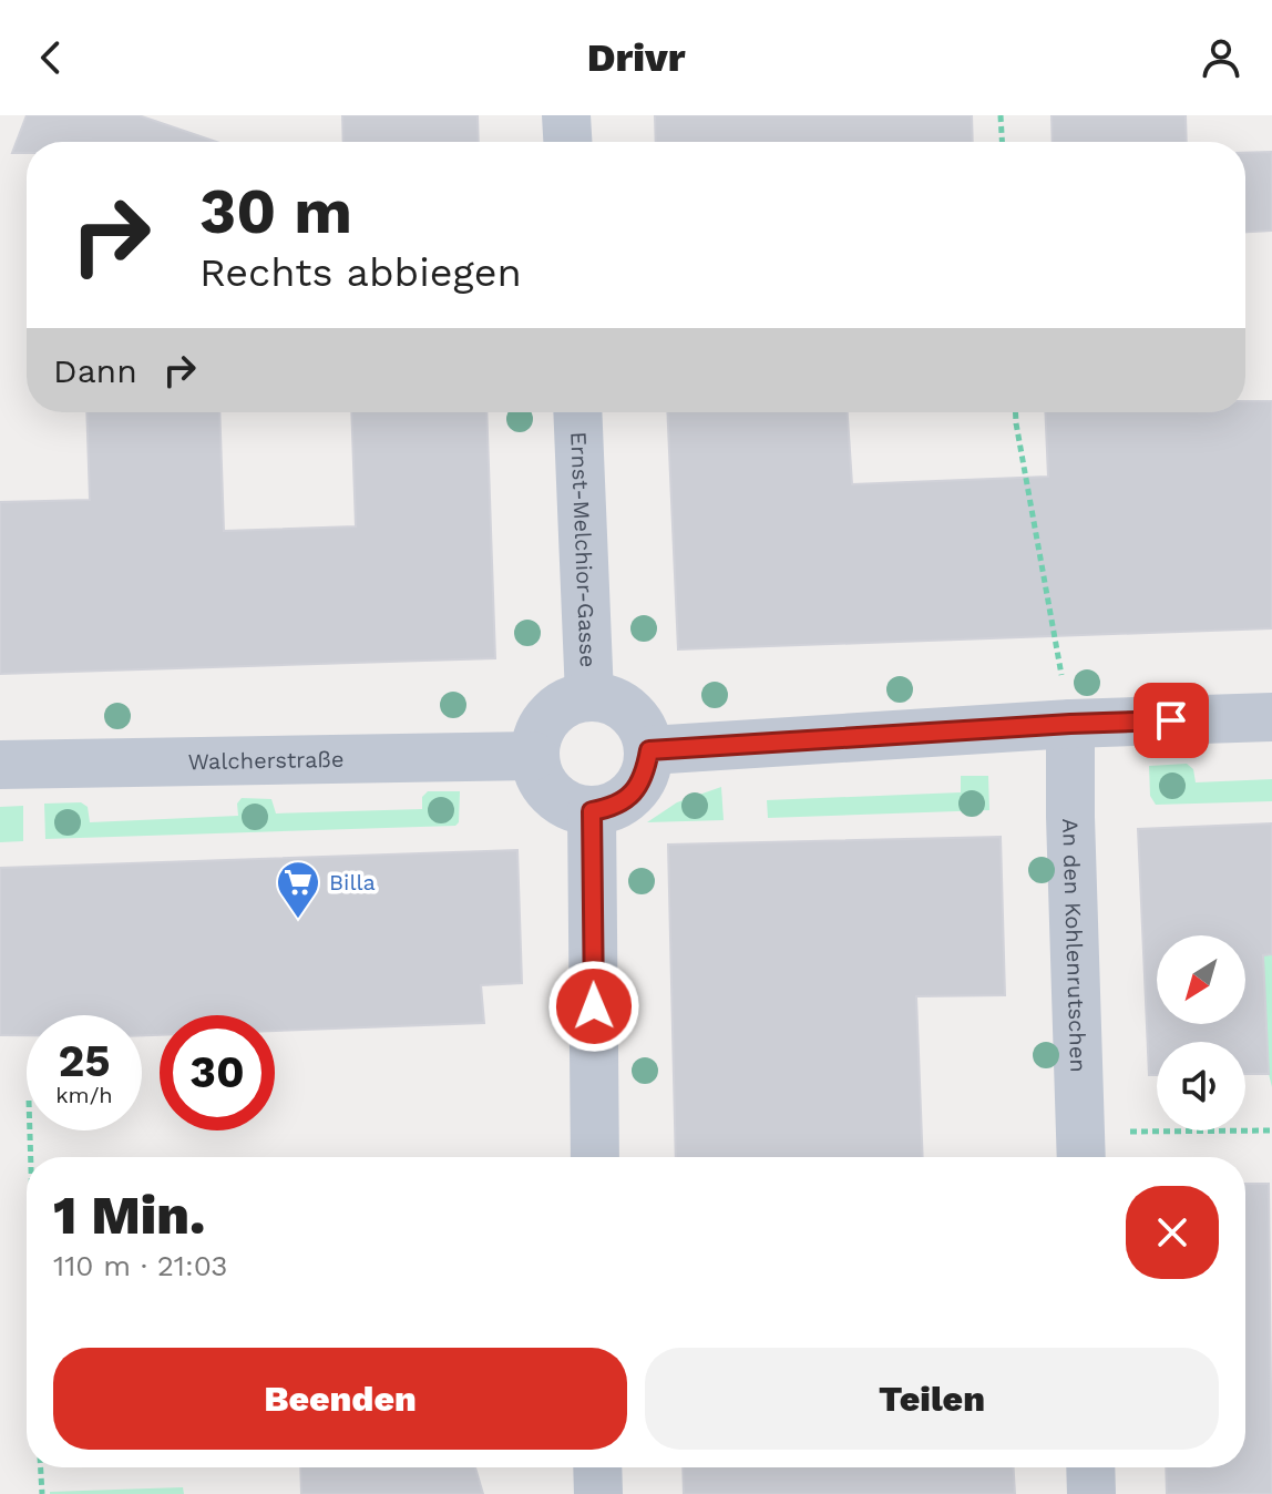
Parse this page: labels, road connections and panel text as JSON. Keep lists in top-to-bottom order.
{
  "streets": {
    "street": ["Ernst-Melchior-Gasse", "Walcherstraße", "An den Kohlenrutschen"]
  },
  "crossings": [
    ["Ernst-Melchior-Gasse", "Walcherstraße"]
  ],
  "places": {
    "supermarket": ["Billa"]
  },
  "north": "bottom left",
  "page": {
    "header": "Drivr",
    "turn": ["30 m", "Rechts abbiegen"],
    "then": "Dann",
    "speed": "25 km/h",
    "limit": "30",
    "heading": ["1 Min.", "110 m · 21:03"],
    "buttons": ["Beenden", "Teilen"]
  }
}
